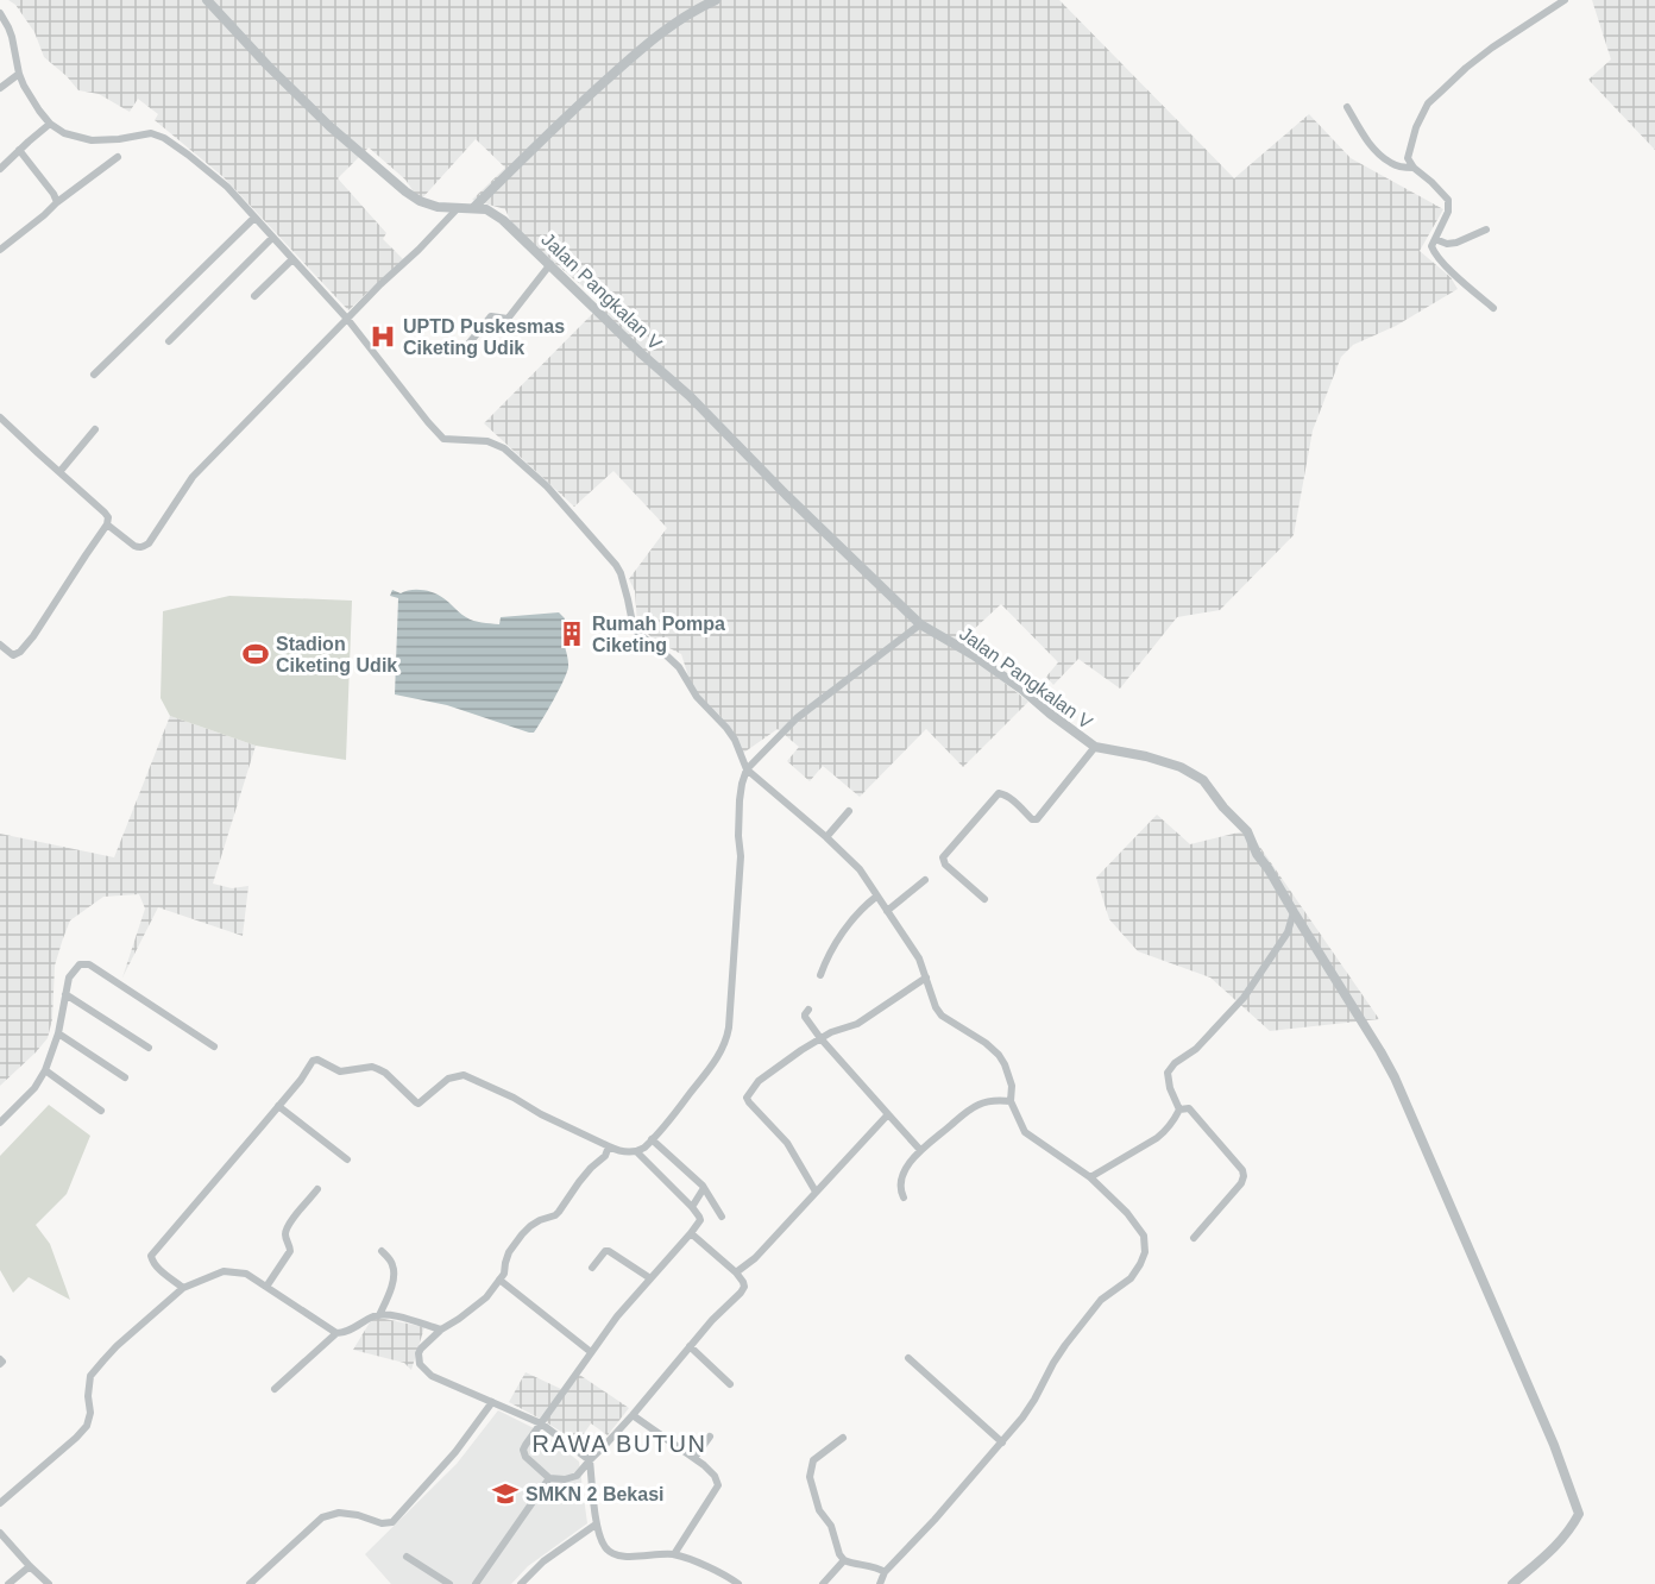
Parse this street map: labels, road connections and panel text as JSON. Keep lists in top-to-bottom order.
{
  "streets": {
    "street": ["Jalan Pangkalan V"]
  },
  "districts": ["RAWA BUTUN"],
  "places": {
    "hospital": ["UPTD Puskesmas Ciketing Udik"],
    "building": ["Rumah Pompa Ciketing"],
    "sports": ["Stadion Ciketing Udik"],
    "school or university": ["SMKN 2 Bekasi"]
  }
}
